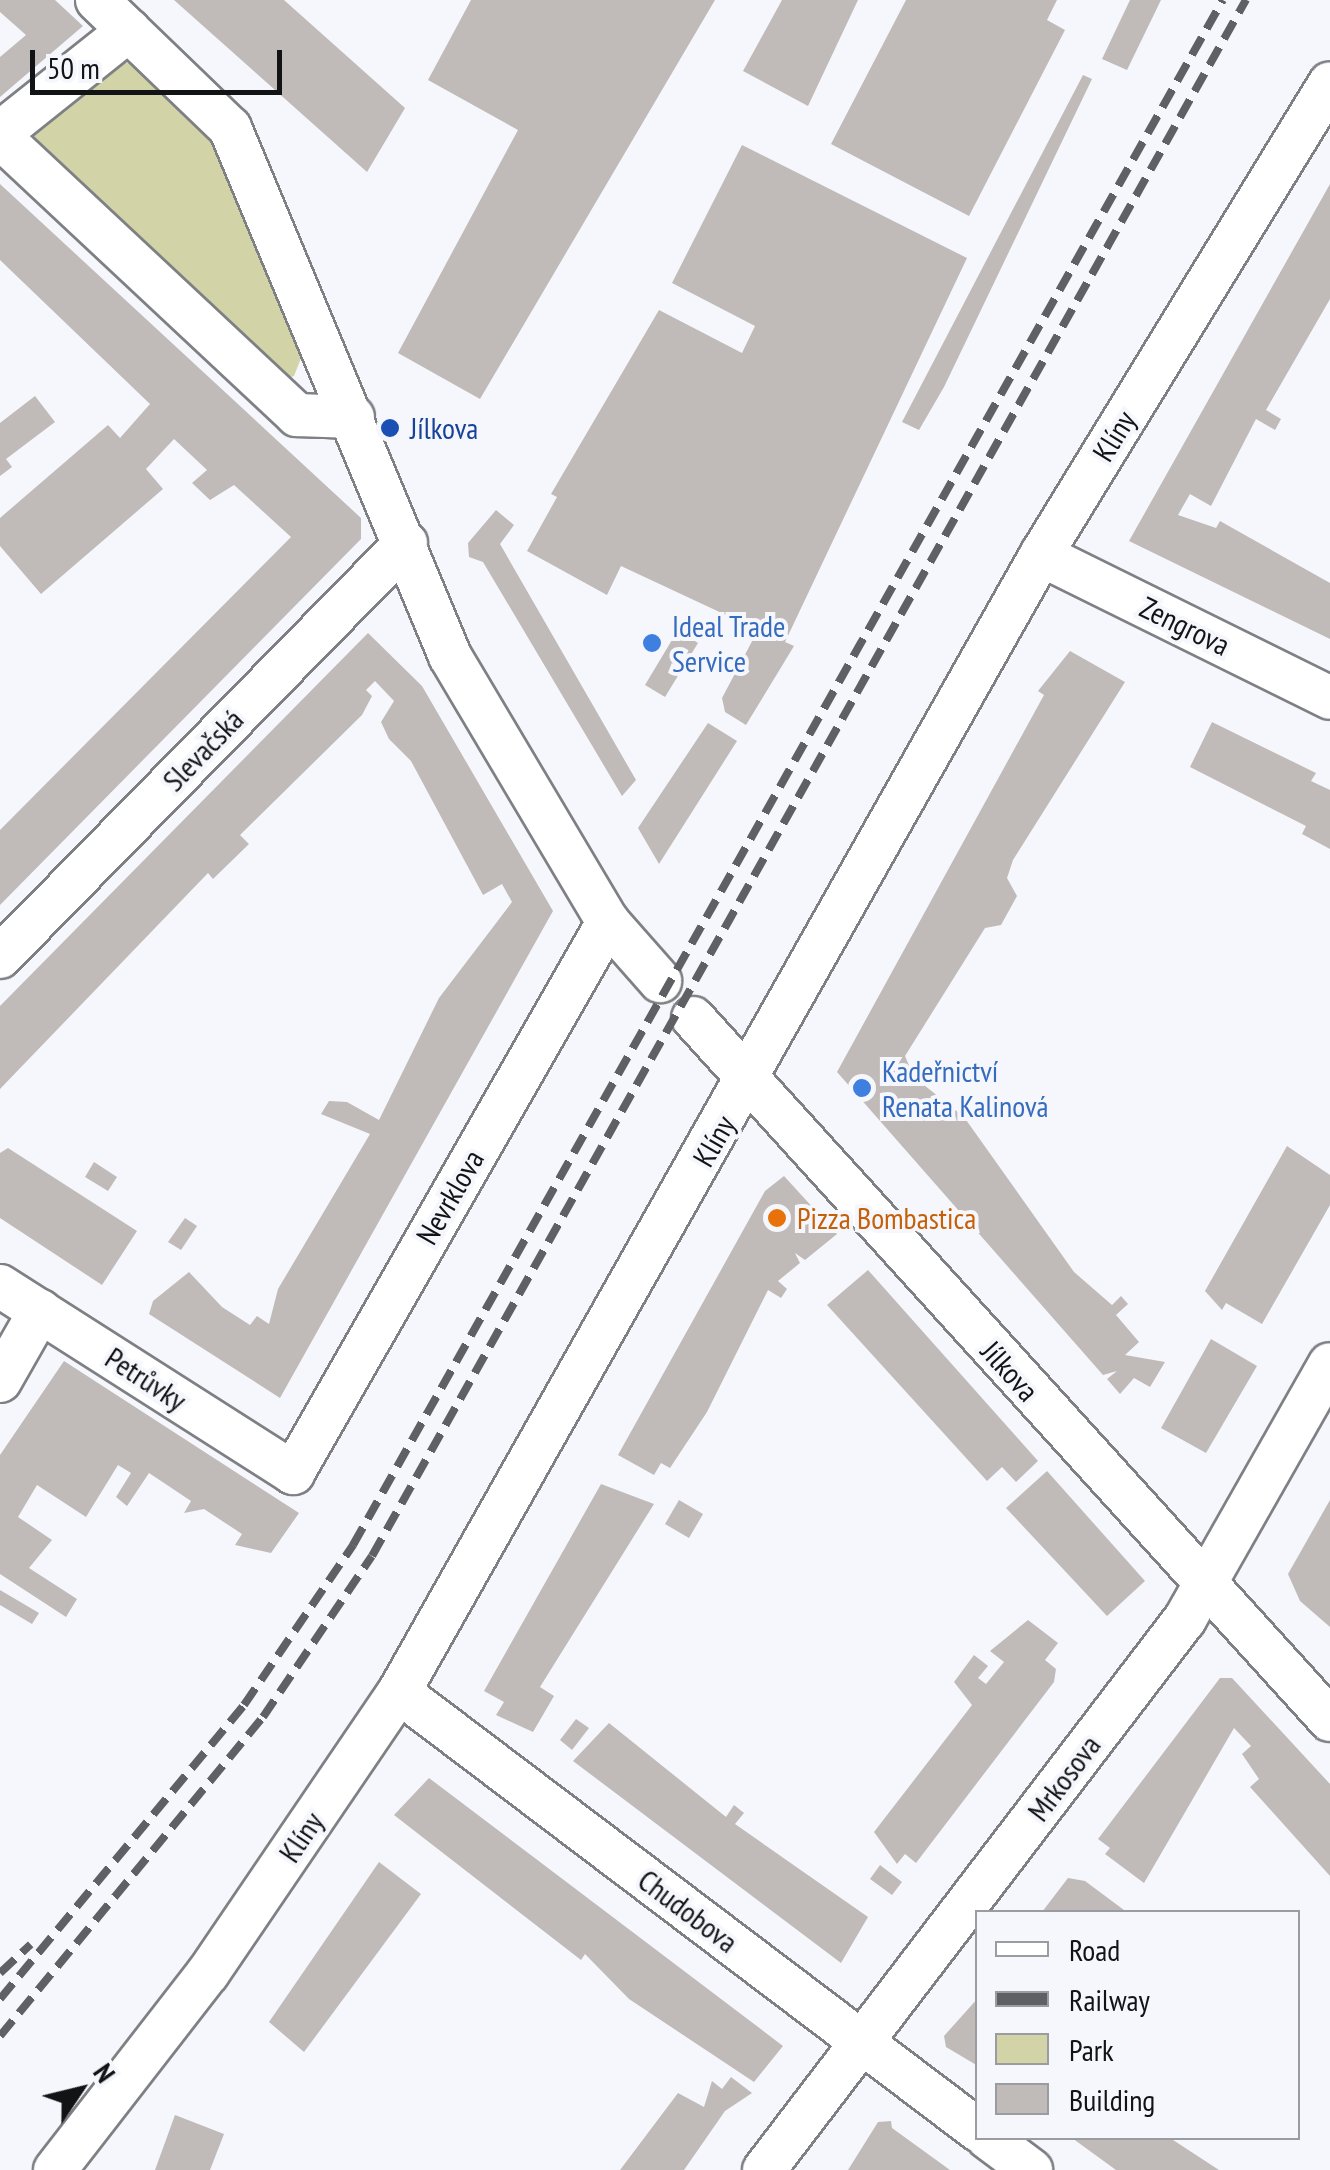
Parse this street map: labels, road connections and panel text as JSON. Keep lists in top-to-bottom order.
{
  "streets": {
    "street": [
      "Klíny",
      "Zengrova",
      "Slevačská",
      "Nevrklova",
      "Jílkova",
      "Petrůvky",
      "Mrkosova",
      "Chudobova"
    ]
  },
  "crossings": [
    ["Klíny", "Zengrova"],
    ["Klíny", "Jílkova"],
    ["Klíny", "Chudobova"],
    ["Nevrklova", "Petrůvky"],
    ["Jílkova", "Mrkosova"],
    ["Mrkosova", "Chudobova"]
  ],
  "places": [
    "Jílkova",
    "Ideal Trade Service",
    "Kadeřnictví Renata Kalinová",
    "Pizza Bombastica"
  ],
  "legend": [
    "Road",
    "Railway",
    "Park",
    "Building"
  ],
  "scale_bar": "50 m",
  "north": "top right"
}
